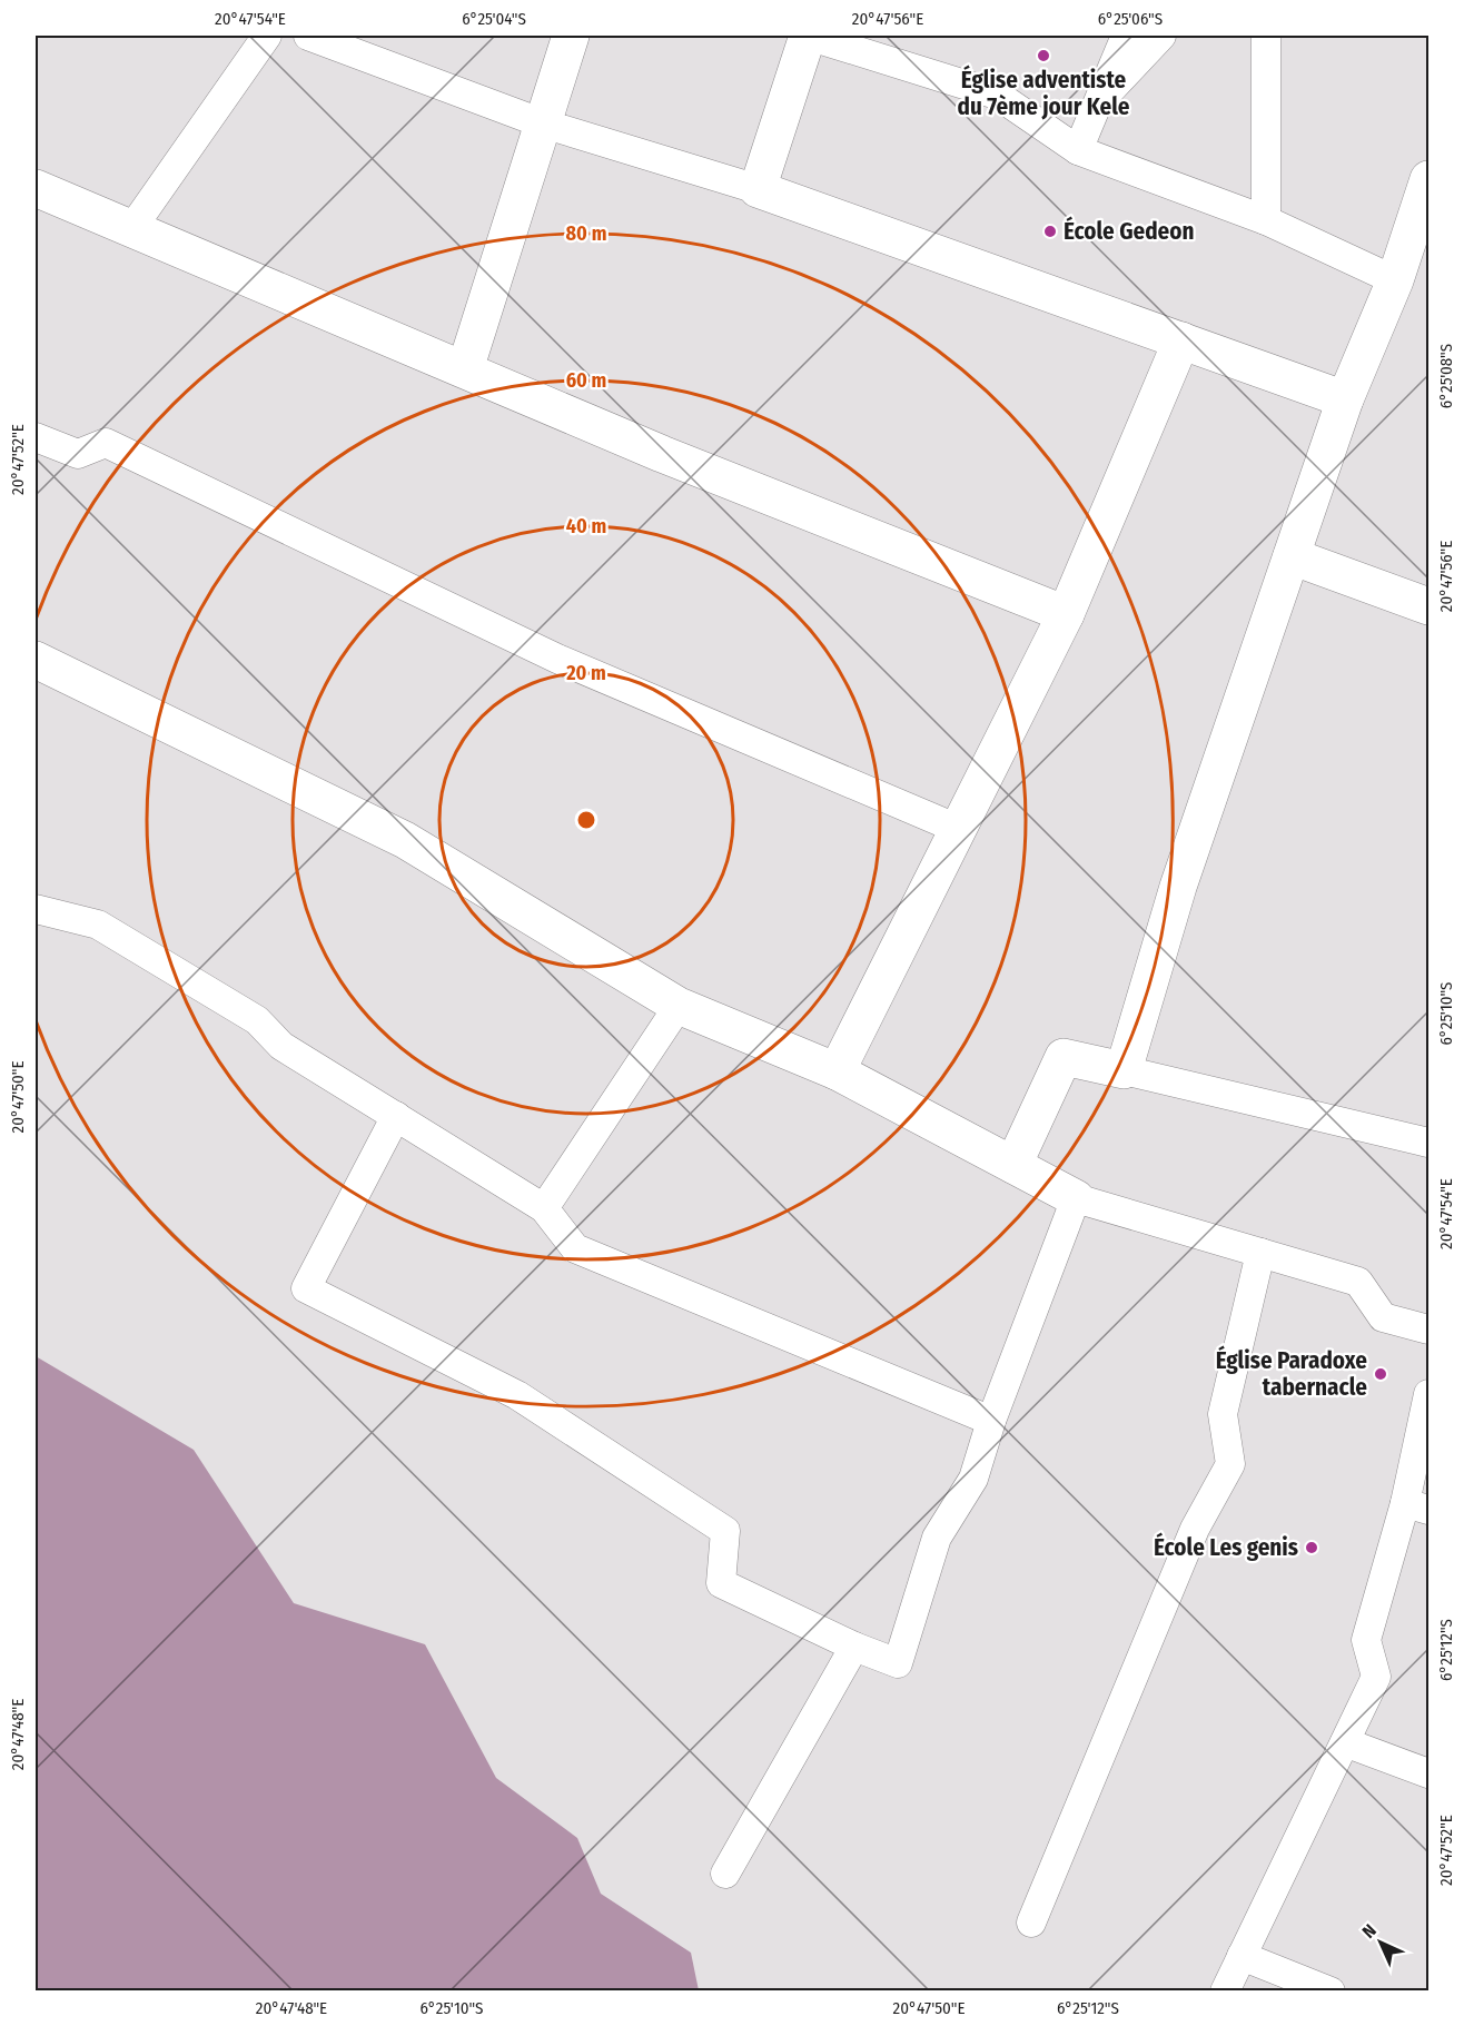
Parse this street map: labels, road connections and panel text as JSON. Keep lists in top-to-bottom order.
{
  "places": [
    "Église adventiste du 7ème jour Kele",
    "École Gedeon",
    "Église Paradoxe tabernacle",
    "École Les genis"
  ],
  "north": "top left",
  "coordinates": [
    "20°47'54\"E",
    "6°25'04\"S",
    "20°47'56\"E",
    "6°25'06\"S",
    "6°25'08\"S",
    "20°47'52\"E",
    "6°25'10\"S",
    "20°47'50\"E",
    "6°25'12\"S",
    "20°47'48\"E"
  ],
  "rings": [
    "80 m",
    "60 m",
    "40 m",
    "20 m"
  ]
}
